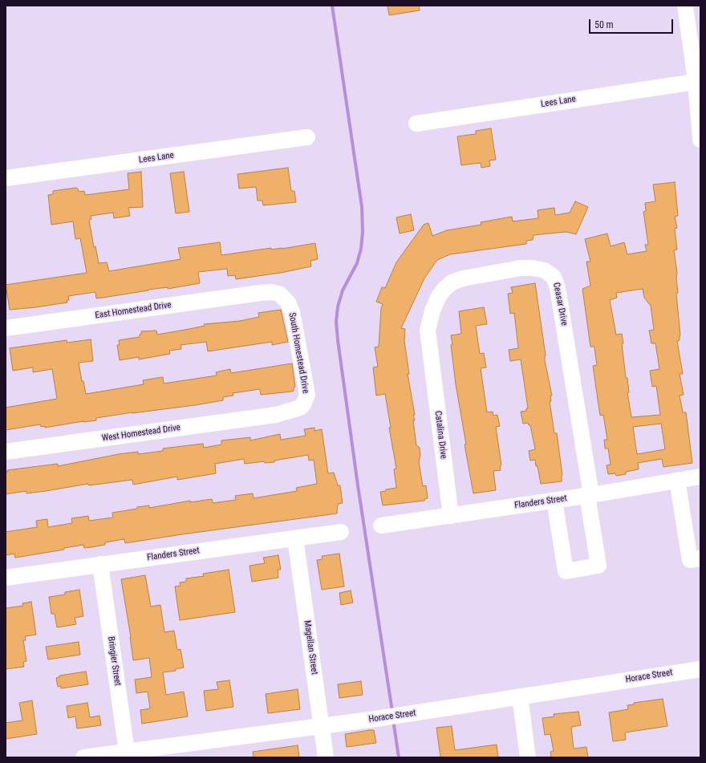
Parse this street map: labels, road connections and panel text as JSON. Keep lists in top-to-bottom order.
{
  "streets": {
    "street": [
      "Lees Lane",
      "Ceasar Drive",
      "East Homestead Drive",
      "South Homestead Drive",
      "West Homestead Drive",
      "Catalina Drive",
      "Flanders Street",
      "Magellan Street",
      "Bringier Street",
      "Horace Street"
    ]
  },
  "crossings": [
    ["Ceasar Drive", "Catalina Drive"],
    ["Ceasar Drive", "Flanders Street"],
    ["East Homestead Drive", "South Homestead Drive"],
    ["South Homestead Drive", "West Homestead Drive"],
    ["Catalina Drive", "Flanders Street"],
    ["Flanders Street", "Magellan Street"],
    ["Flanders Street", "Bringier Street"],
    ["Magellan Street", "Horace Street"],
    ["Bringier Street", "Horace Street"]
  ],
  "scale_bar": "50 m"
}
